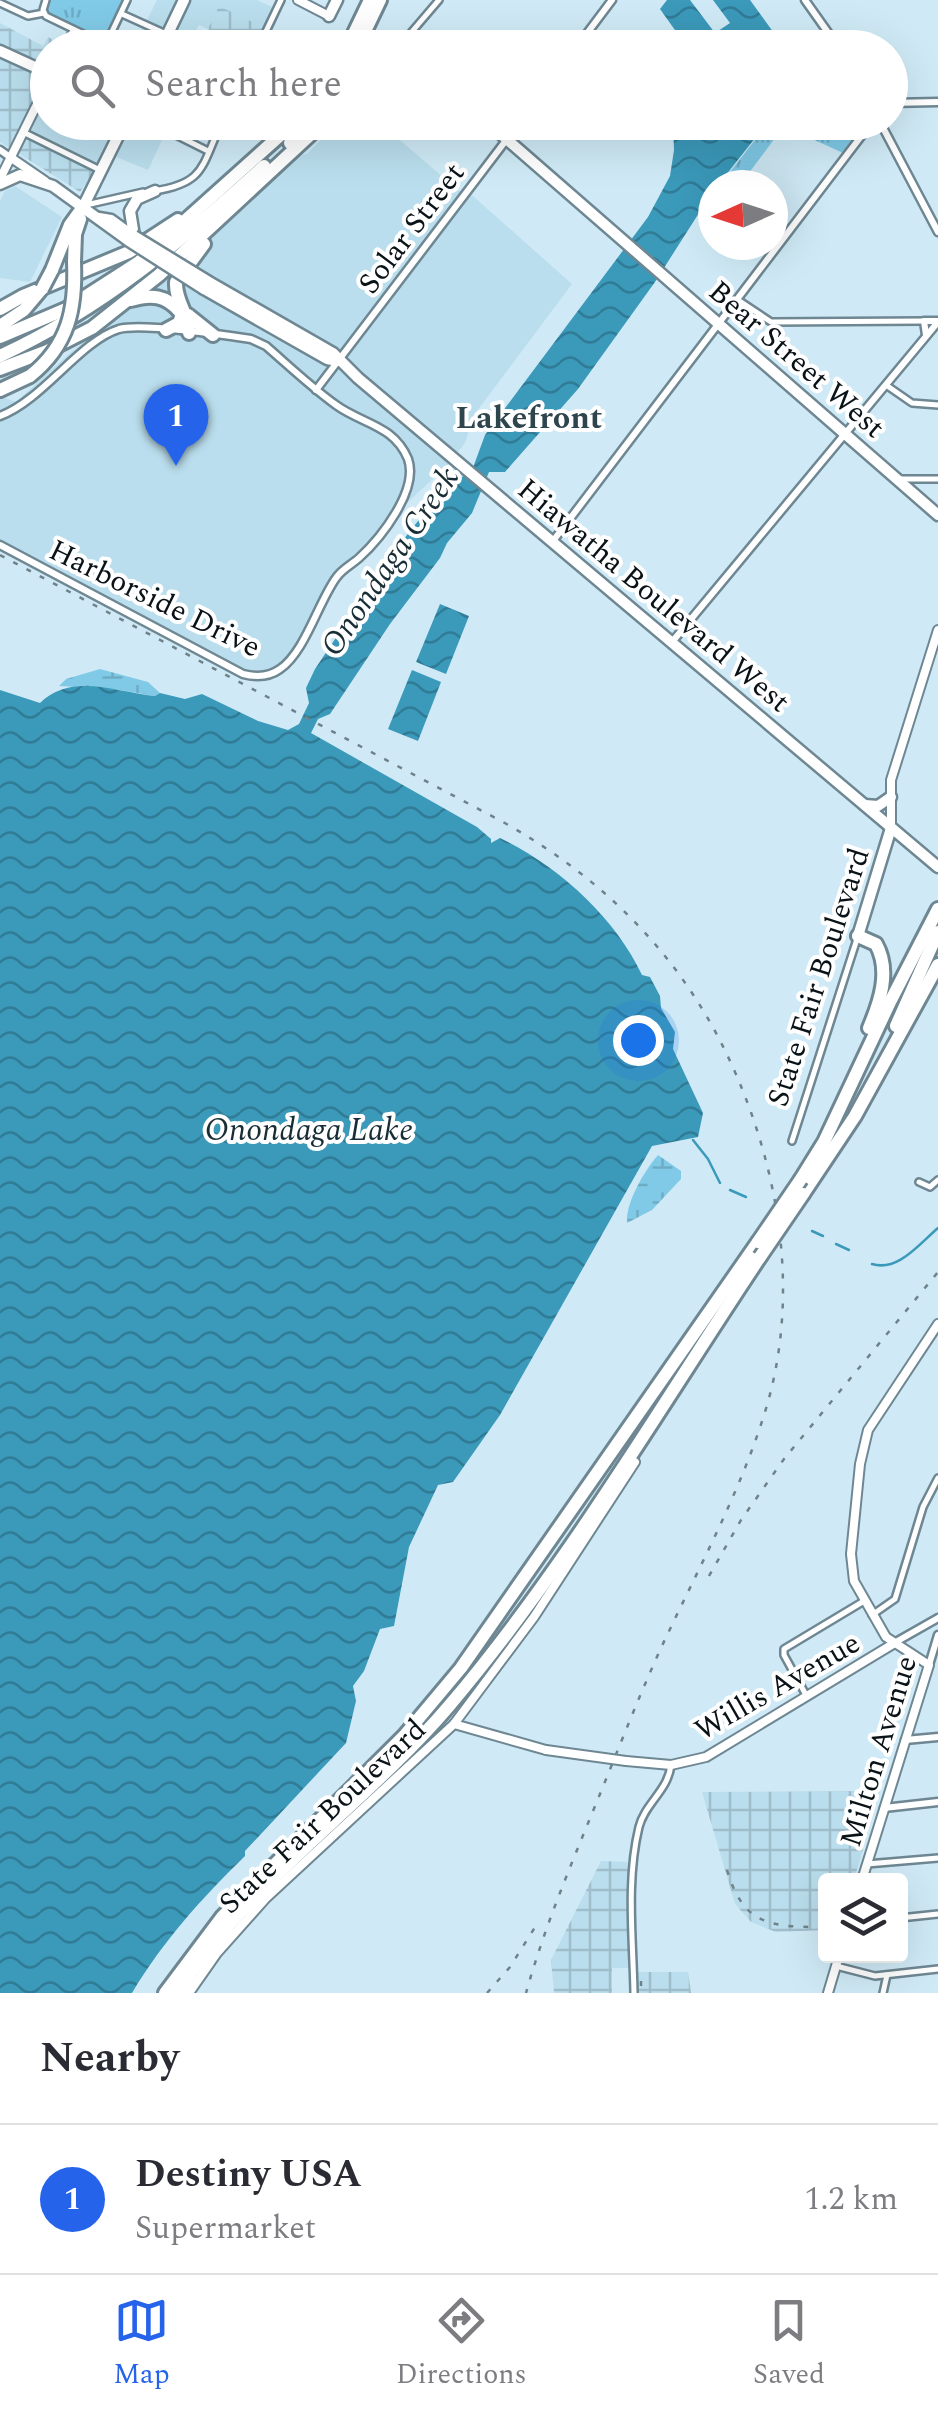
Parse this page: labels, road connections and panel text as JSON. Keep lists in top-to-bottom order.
{
  "streets": {
    "main road": [
      "Bear Street West",
      "Hiawatha Boulevard West",
      "State Fair Boulevard",
      "Willis Avenue",
      "Milton Avenue"
    ],
    "street": ["Solar Street", "Harborside Drive"]
  },
  "crossings": [
    ["Solar Street", "Bear Street West"],
    ["Solar Street", "Hiawatha Boulevard West"],
    ["Solar Street", "Harborside Drive"],
    ["Hiawatha Boulevard West", "State Fair Boulevard"],
    ["State Fair Boulevard", "Willis Avenue"]
  ],
  "districts": ["Lakefront"],
  "water": ["Onondaga Creek", "Onondaga Lake"],
  "north": "left",
  "page": {
    "search": "Search here",
    "pins": "1",
    "heading": "Nearby",
    "list": [
      {
        "mark": "1",
        "name": "Destiny USA",
        "note": "Supermarket",
        "value": "1.2 km"
      }
    ],
    "nav": ["Map", "Directions", "Saved"]
  }
}
